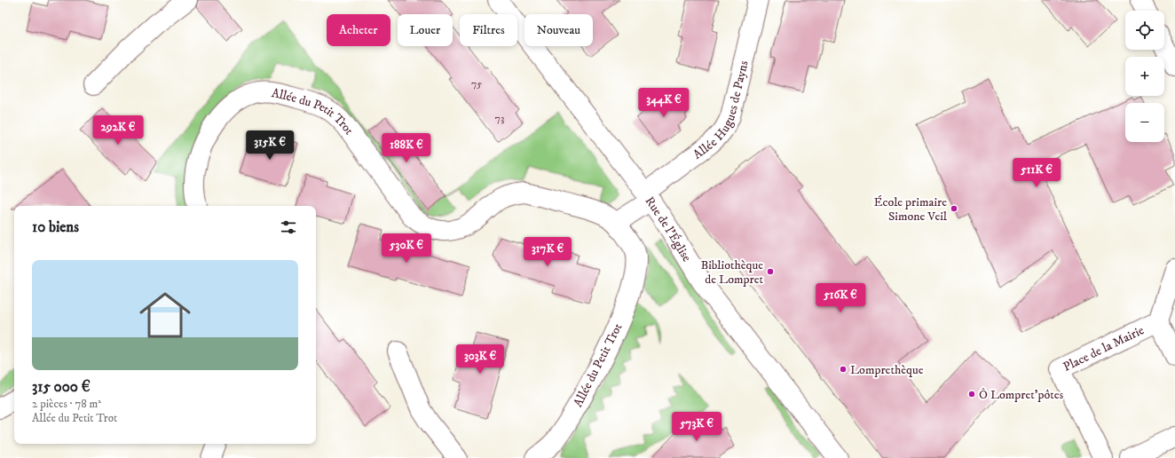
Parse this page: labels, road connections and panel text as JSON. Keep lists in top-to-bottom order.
{
  "streets": {
    "street": [
      "Allée Hugues de Payns",
      "Allée du Petit Trot",
      "Rue de l'Église",
      "Place de la Mairie"
    ]
  },
  "crossings": [
    ["Allée Hugues de Payns", "Rue de l'Église"]
  ],
  "places": [
    "École primaire Simone Veil",
    "Bibliothèque de Lompret",
    "Lomprethèque",
    "Ô Lompret’pôtes"
  ],
  "house_numbers": ["75", "73"],
  "page": {
    "map_buttons": ["+", "−"],
    "chip": [
      "Acheter",
      "Louer",
      "Filtres",
      "Nouveau"
    ],
    "price": [
      "344K €",
      "292K €",
      "315K €",
      "188K €",
      "511K €",
      "530K €",
      "317K €",
      "516K €",
      "303K €",
      "573K €"
    ],
    "heading": "10 biens",
    "list": [
      {
        "name": "315 000 €",
        "note": "2 pièces · 78 m² · Allée du Petit Trot"
      }
    ]
  }
}
